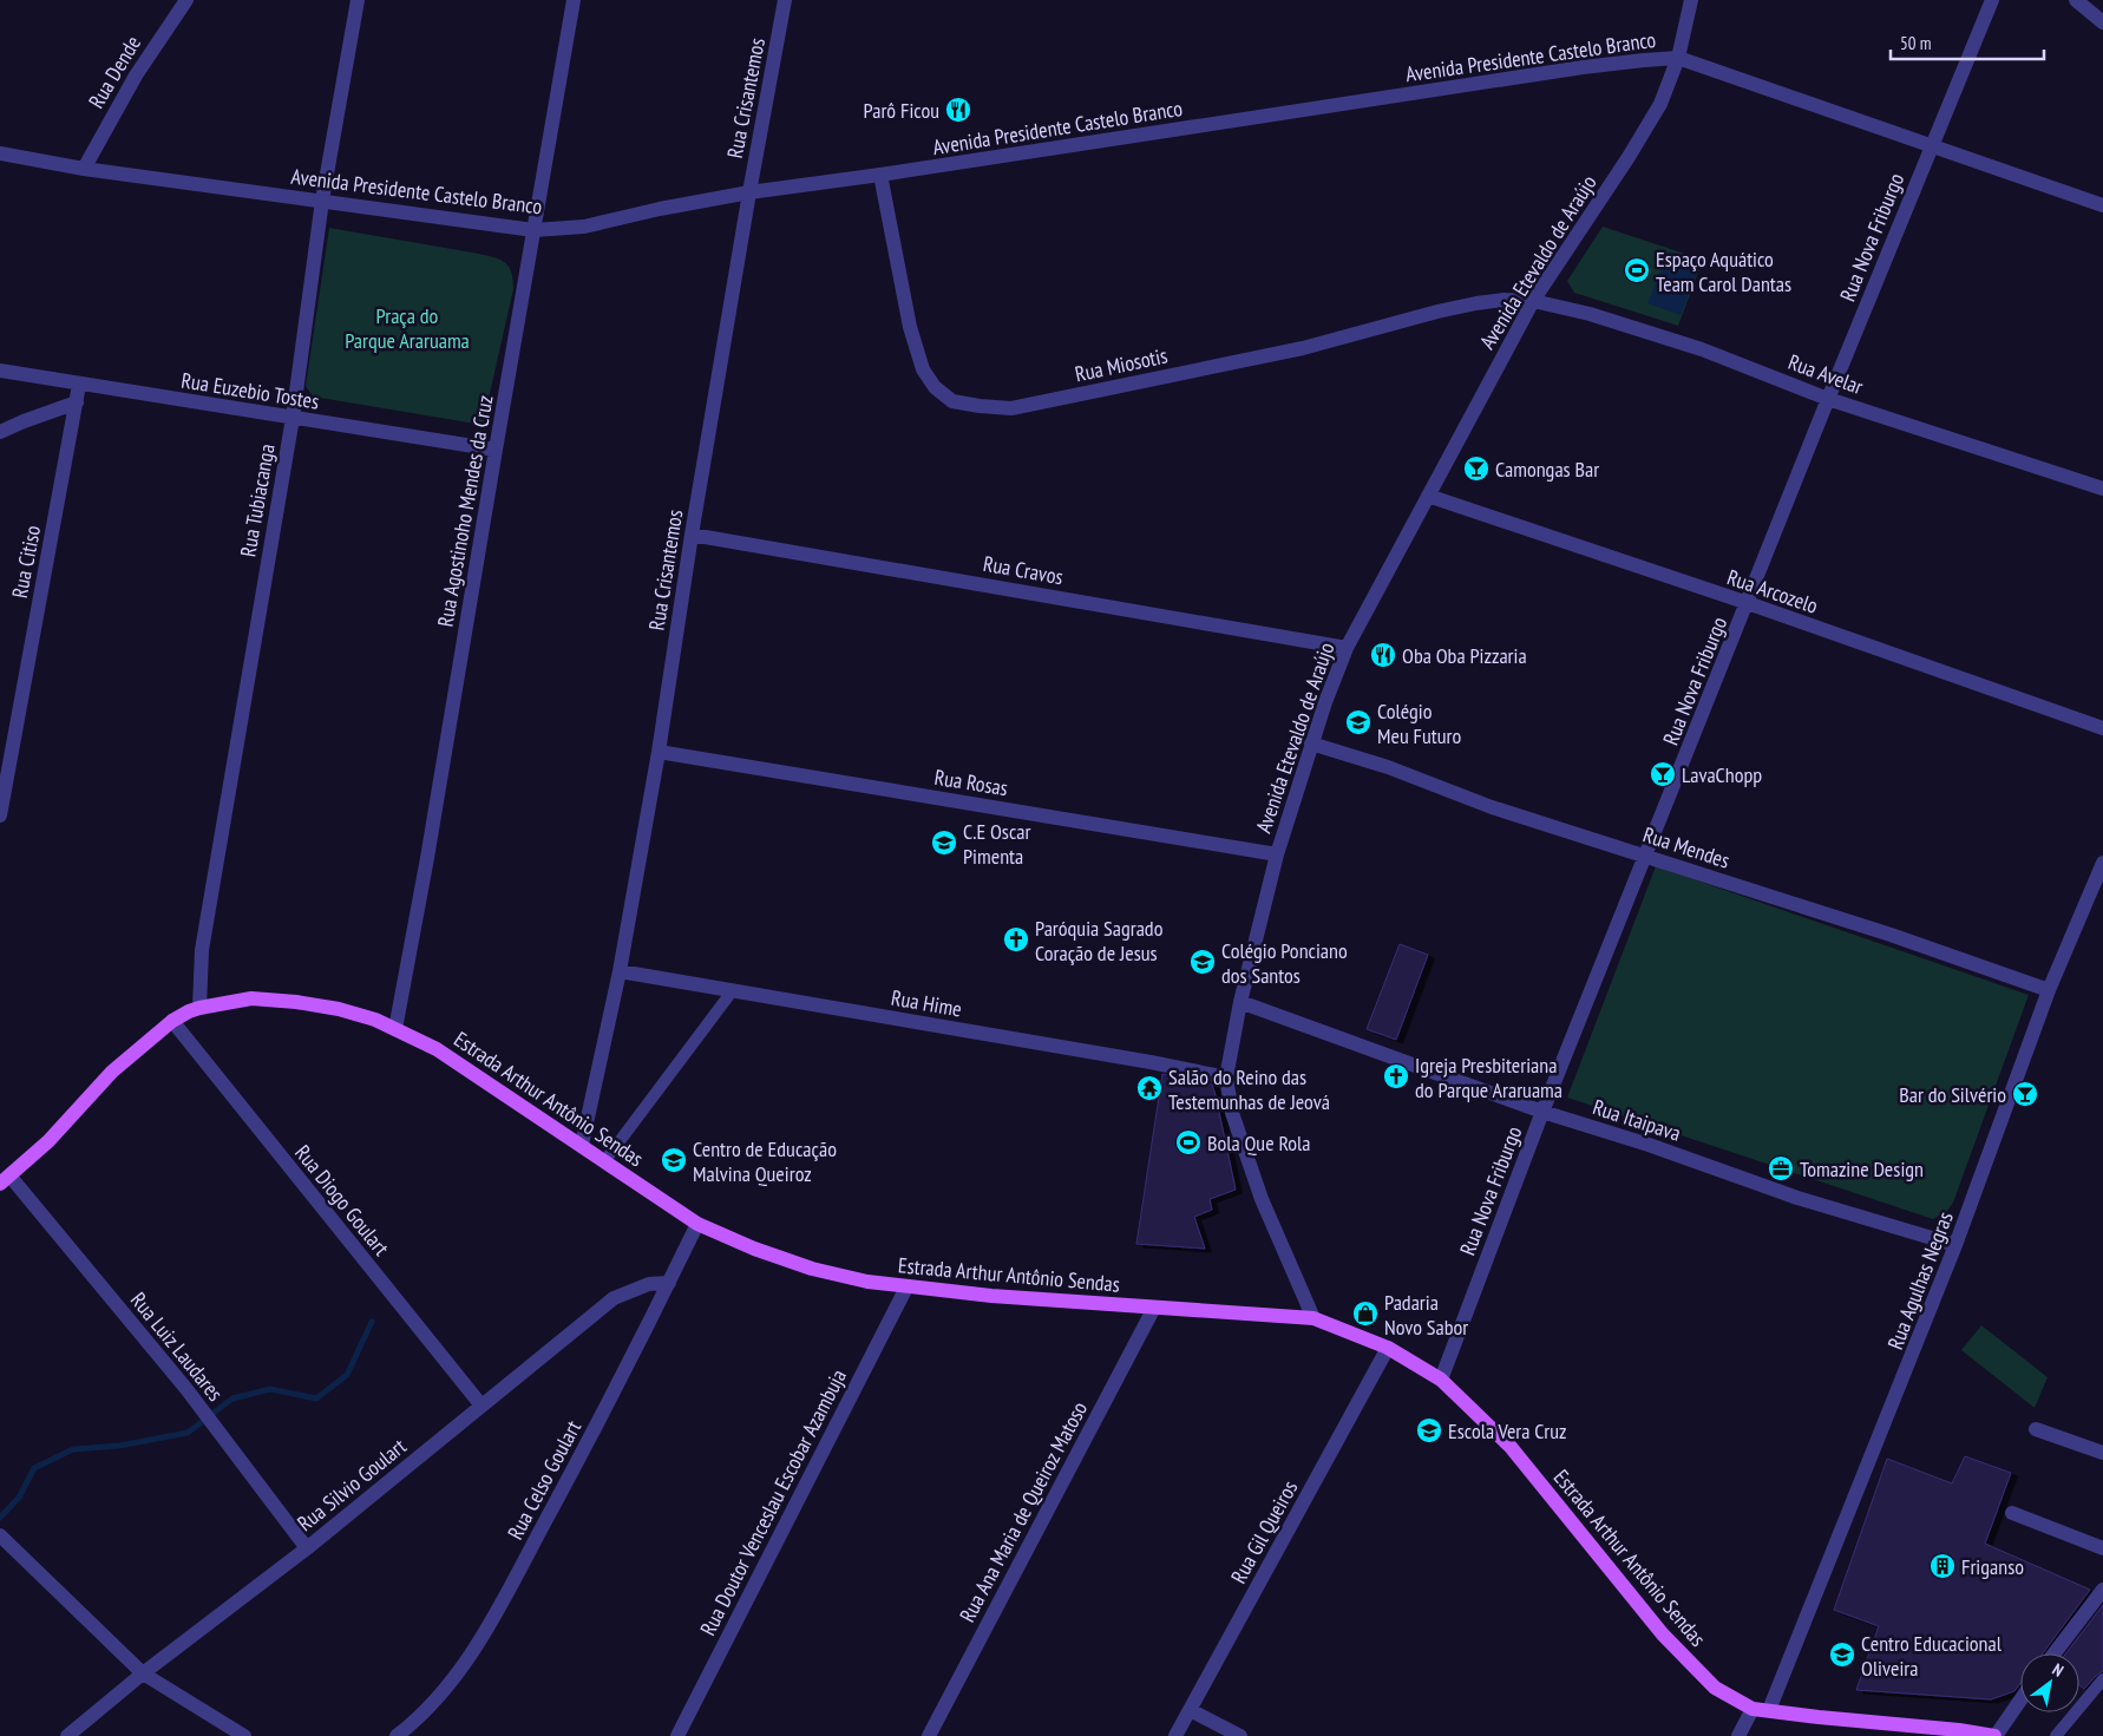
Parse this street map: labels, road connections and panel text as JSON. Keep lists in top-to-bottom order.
{
  "streets": {
    "main road": ["Estrada Arthur Antônio Sendas"],
    "street": [
      "Avenida Presidente Castelo Branco",
      "Rua Dende",
      "Rua Crisantemos",
      "Rua Nova Friburgo",
      "Avenida Etevaldo de Araújo",
      "Rua Miosotis",
      "Rua Avelar",
      "Rua Euzebio Tostes",
      "Rua Tubiacanga",
      "Rua Agostinoho Mendes da Cruz",
      "Rua Citiso",
      "Rua Cravos",
      "Rua Arcozelo",
      "Rua Rosas",
      "Rua Mendes",
      "Rua Hime",
      "Rua Itaipava",
      "Rua Diogo Goulart",
      "Rua Agulhas Negras",
      "Rua Luiz Laudares",
      "Rua Celso Goulart",
      "Rua Silvio Goulart",
      "Rua Doutor Venceslau Escobar Azambuja",
      "Rua Ana Maria de Queiroz Matoso",
      "Rua Gil Queiros"
    ]
  },
  "crossings": [
    ["Avenida Presidente Castelo Branco", "Rua Dende"],
    ["Avenida Presidente Castelo Branco", "Rua Crisantemos"],
    ["Avenida Presidente Castelo Branco", "Rua Nova Friburgo"],
    ["Avenida Presidente Castelo Branco", "Avenida Etevaldo de Araújo"],
    ["Avenida Presidente Castelo Branco", "Rua Miosotis"],
    ["Avenida Presidente Castelo Branco", "Rua Tubiacanga"],
    ["Avenida Presidente Castelo Branco", "Rua Agostinoho Mendes da Cruz"],
    ["Rua Crisantemos", "Rua Cravos"],
    ["Rua Crisantemos", "Rua Rosas"],
    ["Rua Crisantemos", "Rua Hime"],
    ["Rua Crisantemos", "Estrada Arthur Antônio Sendas"],
    ["Rua Nova Friburgo", "Rua Avelar"],
    ["Rua Nova Friburgo", "Rua Arcozelo"],
    ["Rua Nova Friburgo", "Rua Mendes"],
    ["Rua Nova Friburgo", "Estrada Arthur Antônio Sendas"],
    ["Rua Nova Friburgo", "Rua Itaipava"],
    ["Avenida Etevaldo de Araújo", "Rua Miosotis"],
    ["Avenida Etevaldo de Araújo", "Rua Avelar"],
    ["Avenida Etevaldo de Araújo", "Rua Cravos"],
    ["Avenida Etevaldo de Araújo", "Rua Arcozelo"],
    ["Avenida Etevaldo de Araújo", "Rua Rosas"],
    ["Avenida Etevaldo de Araújo", "Rua Mendes"],
    ["Avenida Etevaldo de Araújo", "Rua Hime"],
    ["Avenida Etevaldo de Araújo", "Estrada Arthur Antônio Sendas"],
    ["Avenida Etevaldo de Araújo", "Rua Itaipava"],
    ["Rua Miosotis", "Rua Avelar"],
    ["Rua Euzebio Tostes", "Rua Tubiacanga"],
    ["Rua Euzebio Tostes", "Rua Agostinoho Mendes da Cruz"],
    ["Rua Euzebio Tostes", "Rua Citiso"],
    ["Rua Tubiacanga", "Estrada Arthur Antônio Sendas"],
    ["Rua Agostinoho Mendes da Cruz", "Estrada Arthur Antônio Sendas"],
    ["Rua Mendes", "Rua Agulhas Negras"],
    ["Estrada Arthur Antônio Sendas", "Rua Diogo Goulart"],
    ["Estrada Arthur Antônio Sendas", "Rua Agulhas Negras"],
    ["Estrada Arthur Antônio Sendas", "Rua Luiz Laudares"],
    ["Estrada Arthur Antônio Sendas", "Rua Celso Goulart"],
    ["Estrada Arthur Antônio Sendas", "Rua Doutor Venceslau Escobar Azambuja"],
    ["Estrada Arthur Antônio Sendas", "Rua Ana Maria de Queiroz Matoso"],
    ["Estrada Arthur Antônio Sendas", "Rua Gil Queiros"],
    ["Rua Itaipava", "Rua Agulhas Negras"],
    ["Rua Diogo Goulart", "Rua Silvio Goulart"],
    ["Rua Luiz Laudares", "Rua Silvio Goulart"],
    ["Rua Celso Goulart", "Rua Silvio Goulart"]
  ],
  "parks": ["Praça do Parque Araruama"],
  "places": {
    "restaurant": ["Parô Ficou", "Oba Oba Pizzaria"],
    "sports": ["Espaço Aquático Team Carol Dantas", "Bola Que Rola"],
    "bar": ["Camongas Bar", "LavaChopp", "Bar do Silvério"],
    "school or university": [
      "Colégio Meu Futuro",
      "C.E Oscar Pimenta",
      "Colégio Ponciano dos Santos",
      "Centro de Educação Malvina Queiroz",
      "Escola Vera Cruz",
      "Centro Educacional Oliveira"
    ],
    "church": ["Paróquia Sagrado Coração de Jesus", "Igreja Presbiteriana do Parque Araruama"],
    "temple": ["Salão do Reino das Testemunhas de Jeová"],
    "office": ["Tomazine Design"],
    "shop": ["Padaria Novo Sabor"],
    "building": ["Friganso"]
  },
  "scale_bar": "50 m",
  "north": "top right"
}
